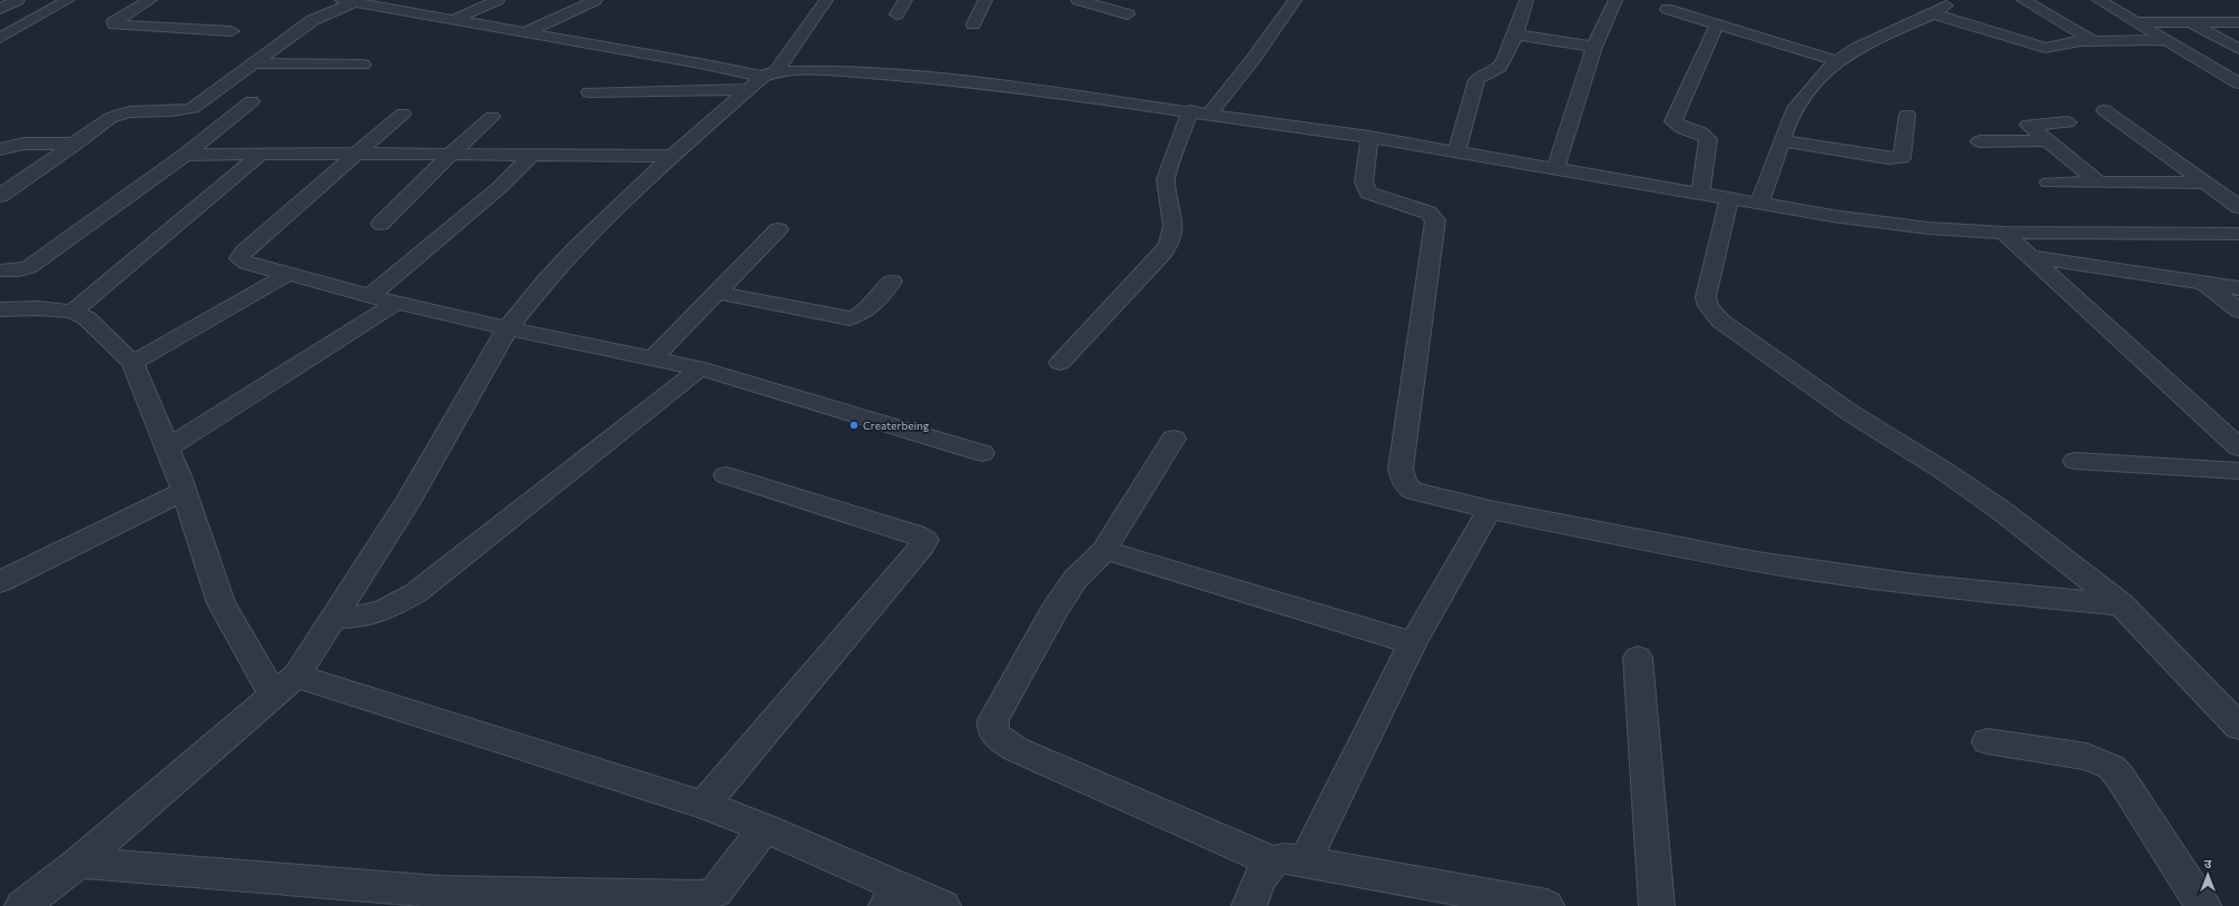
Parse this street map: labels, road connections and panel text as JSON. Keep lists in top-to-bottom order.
{
  "places": ["Createrbeing"],
  "north": "top"
}
